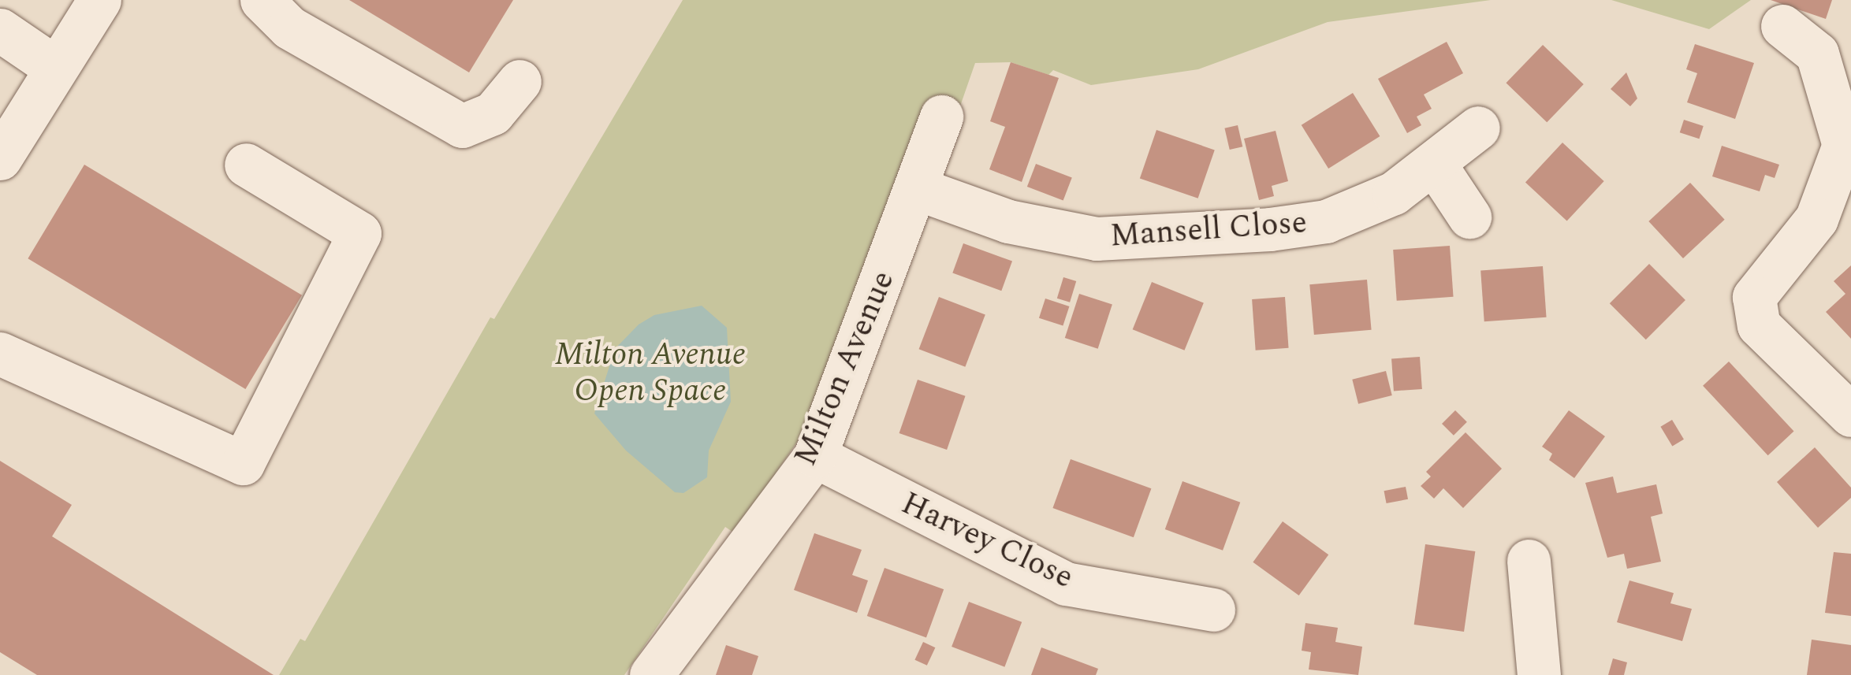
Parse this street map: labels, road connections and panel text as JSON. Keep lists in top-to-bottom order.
{
  "streets": {
    "street": ["Mansell Close", "Milton Avenue", "Harvey Close"]
  },
  "crossings": [
    ["Mansell Close", "Milton Avenue"],
    ["Milton Avenue", "Harvey Close"]
  ],
  "parks": ["Milton Avenue Open Space"]
}
